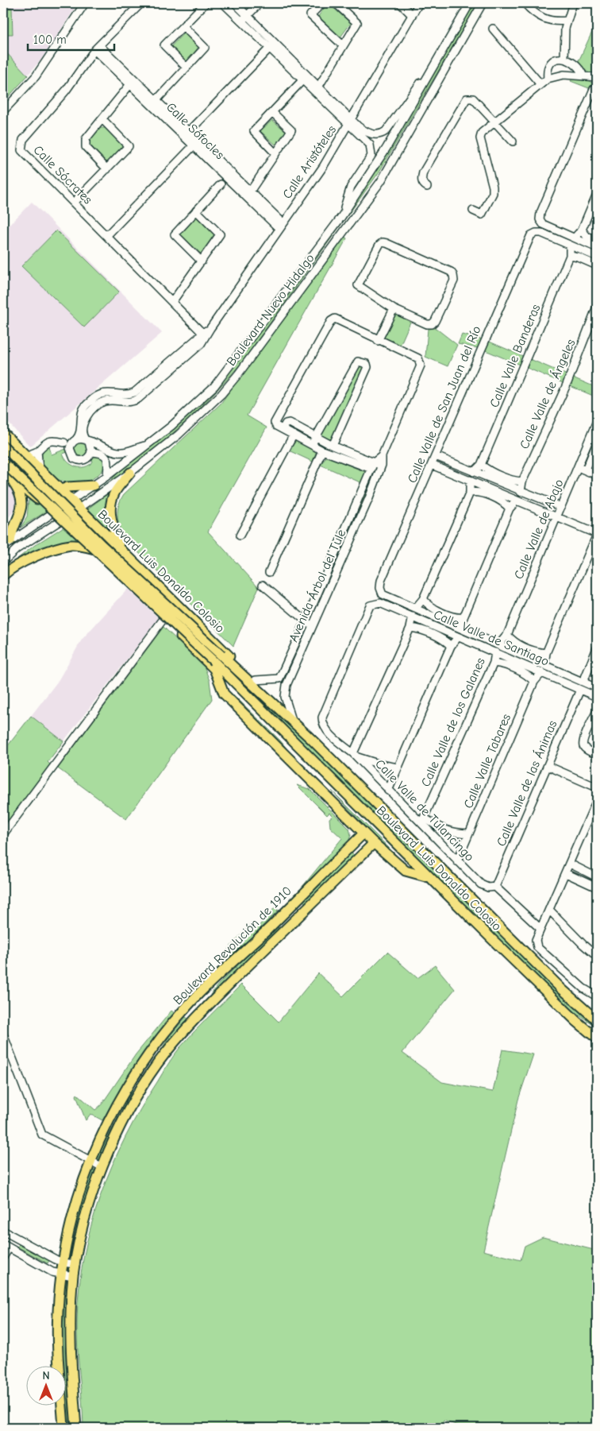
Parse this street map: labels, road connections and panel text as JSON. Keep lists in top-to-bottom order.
{
  "streets": {
    "main road": ["Boulevard Luis Donaldo Colosio", "Boulevard Revolución de 1910"],
    "street": [
      "Calle Sófocles",
      "Calle Aristóteles",
      "Calle Sócrates",
      "Boulevard Nuevo Hidalgo",
      "Calle Valle Banderas",
      "Calle Valle de Ángeles",
      "Calle Valle de San Juan del Río",
      "Calle Valle de Abajo",
      "Avenida Árbol del Tule",
      "Calle Valle de Santiago",
      "Calle Valle de los Galanes",
      "Calle Valle Tabares",
      "Calle Valle de las Ánimas",
      "Calle Valle de Tulancingo"
    ]
  },
  "crossings": [
    ["Calle Sófocles", "Calle Aristóteles"],
    ["Calle Sófocles", "Calle Sócrates"],
    ["Calle Aristóteles", "Calle Sócrates"],
    ["Boulevard Nuevo Hidalgo", "Boulevard Luis Donaldo Colosio"],
    ["Calle Valle Banderas", "Calle Valle de San Juan del Río"],
    ["Calle Valle de San Juan del Río", "Calle Valle de Santiago"],
    ["Calle Valle de Abajo", "Calle Valle de Santiago"],
    ["Boulevard Luis Donaldo Colosio", "Avenida Árbol del Tule"],
    ["Calle Valle de Santiago", "Calle Valle de los Galanes"],
    ["Calle Valle de Santiago", "Calle Valle Tabares"],
    ["Calle Valle de Santiago", "Calle Valle de las Ánimas"],
    ["Calle Valle de Santiago", "Calle Valle de Tulancingo"],
    ["Calle Valle de los Galanes", "Calle Valle de Tulancingo"],
    ["Calle Valle Tabares", "Calle Valle de Tulancingo"],
    ["Calle Valle de las Ánimas", "Calle Valle de Tulancingo"]
  ],
  "scale_bar": "100 m",
  "north": "top"
}
